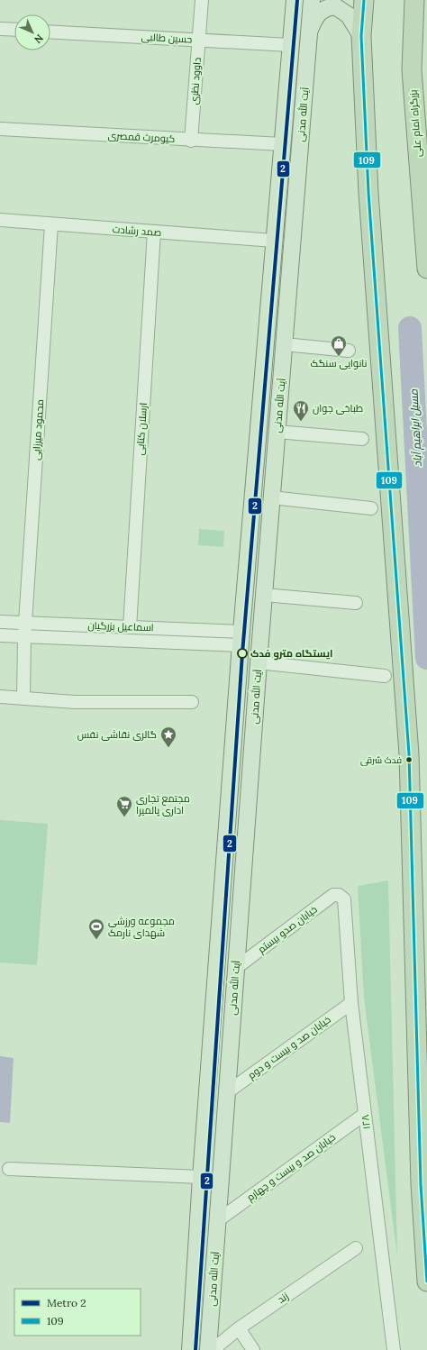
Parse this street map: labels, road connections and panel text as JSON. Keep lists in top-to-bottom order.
{
  "streets": {
    "highway": ["بزرگراه امام علی"],
    "main road": ["آیت الله مدنی"],
    "street": [
      "حسین طالبی",
      "داوود نظری",
      "کیومرث قمصری",
      "صمد رشادت",
      "ارسلان کتابی",
      "محمود میرزایی",
      "اسماعیل بزرگیان",
      "خیابان صدو بیستم",
      "خیابان صد و بیست و دوم",
      "۱۲۸",
      "خیابان صد و بیست و چهارم",
      "زند"
    ]
  },
  "crossings": [
    ["حسین طالبی", "داوود نظری"],
    ["حسین طالبی", "آیت الله مدنی"],
    ["داوود نظری", "کیومرث قمصری"],
    ["آیت الله مدنی", "کیومرث قمصری"],
    ["آیت الله مدنی", "صمد رشادت"],
    ["آیت الله مدنی", "اسماعیل بزرگیان"],
    ["آیت الله مدنی", "خیابان صدو بیستم"],
    ["آیت الله مدنی", "خیابان صد و بیست و دوم"],
    ["آیت الله مدنی", "خیابان صد و بیست و چهارم"],
    ["صمد رشادت", "ارسلان کتابی"],
    ["صمد رشادت", "محمود میرزایی"],
    ["ارسلان کتابی", "اسماعیل بزرگیان"],
    ["محمود میرزایی", "اسماعیل بزرگیان"],
    ["خیابان صدو بیستم", "۱۲۸"],
    ["خیابان صد و بیست و دوم", "۱۲۸"],
    ["۱۲۸", "خیابان صد و بیست و چهارم"]
  ],
  "water": ["مسیل ابراهیم آباد"],
  "places": {
    "shop": ["نانوایی سنگک"],
    "restaurant": ["طباخی جوان"],
    "other": ["ایستگاه مترو فدک", "فدک شرقی"],
    "place": ["گالری نقاشی نفس"],
    "supermarket": ["مجتمع تجاری اداری پالمیرا"],
    "sports": ["مجموعه ورزشی شهدای نارمک"]
  },
  "lines": ["metro line 2", "transit line 109"],
  "legend": ["Metro 2", "109"],
  "north": "bottom right"
}
